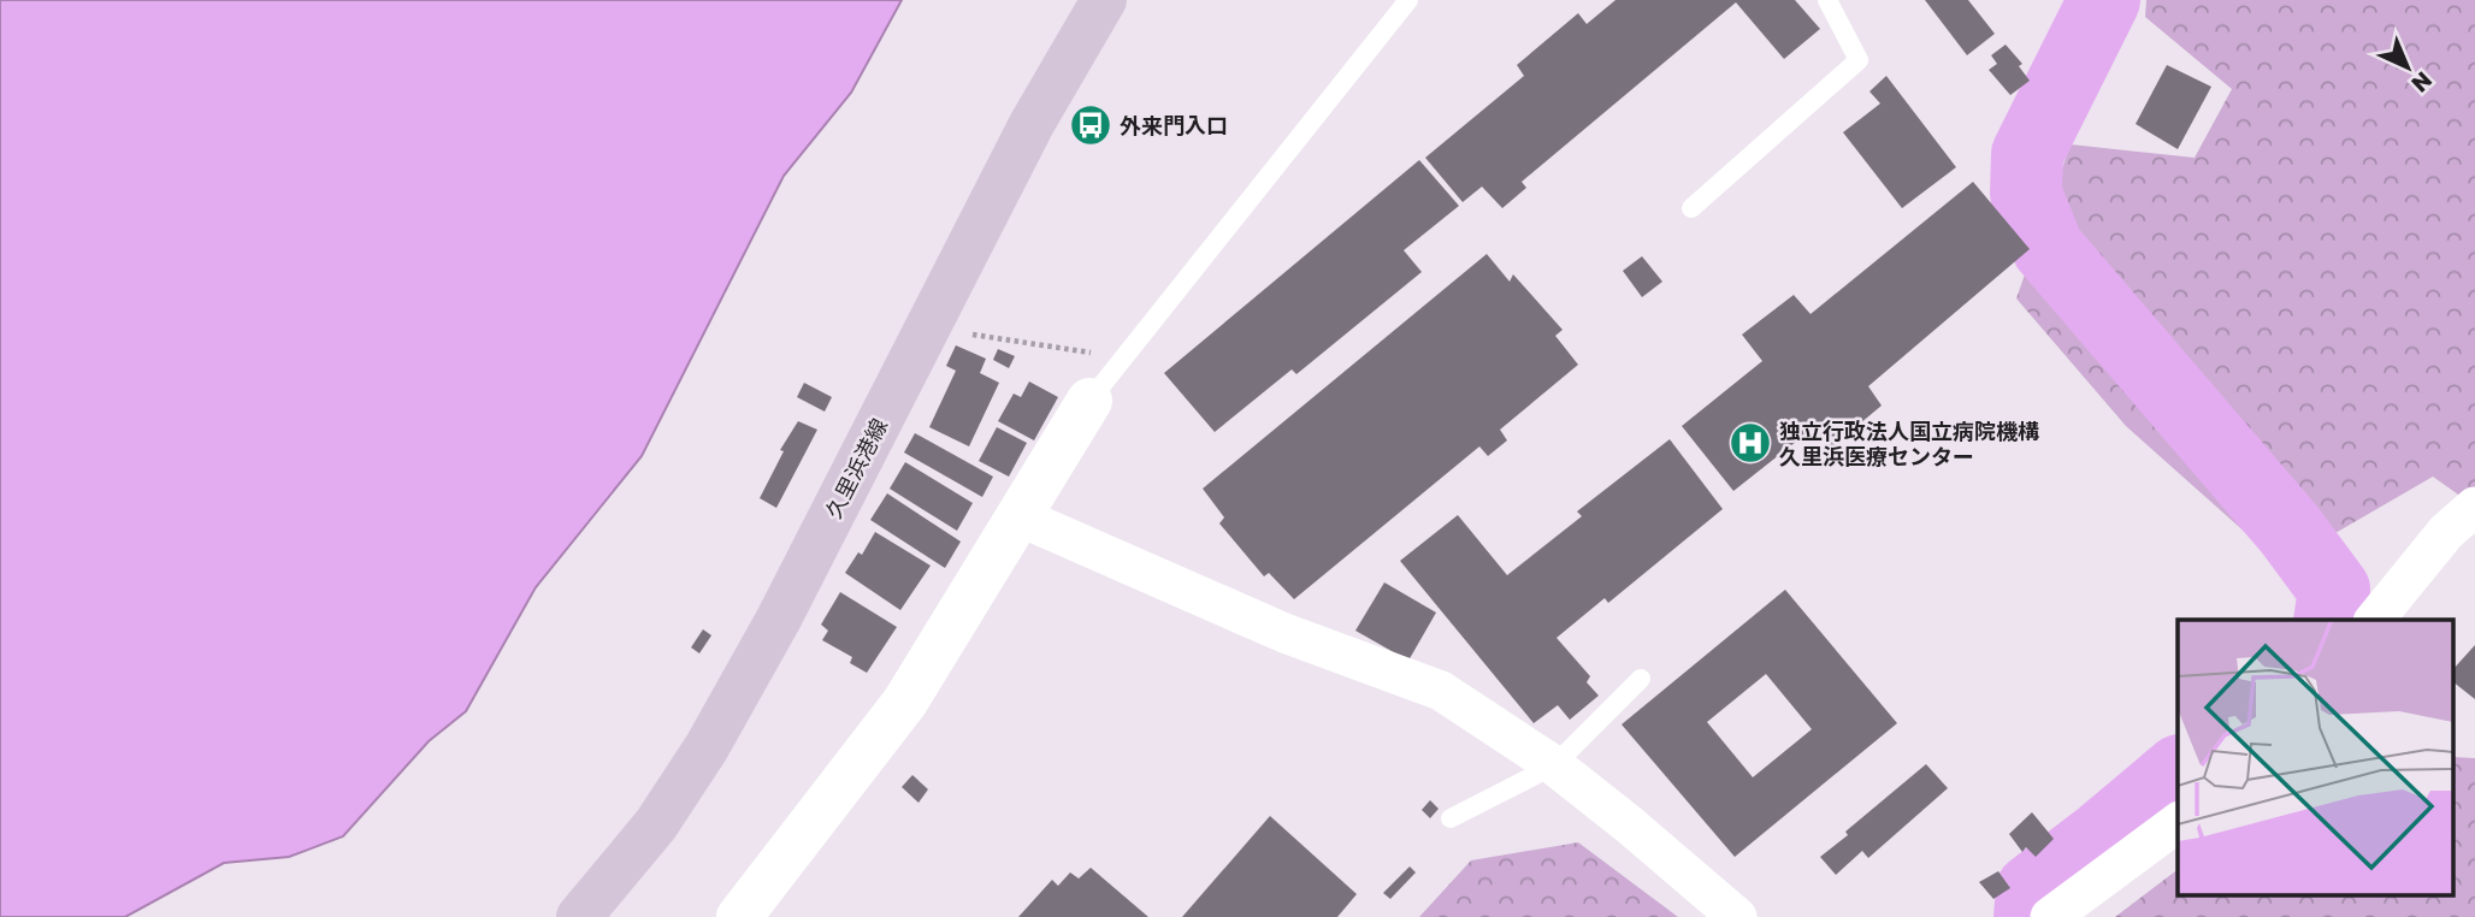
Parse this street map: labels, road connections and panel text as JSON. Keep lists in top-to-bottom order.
{
  "streets": {
    "main road": ["久里浜港線"]
  },
  "places": {
    "bus stop": ["外来門入口"],
    "hospital": ["独立行政法人国立病院機構 久里浜医療センター"]
  },
  "north": "bottom right"
}
